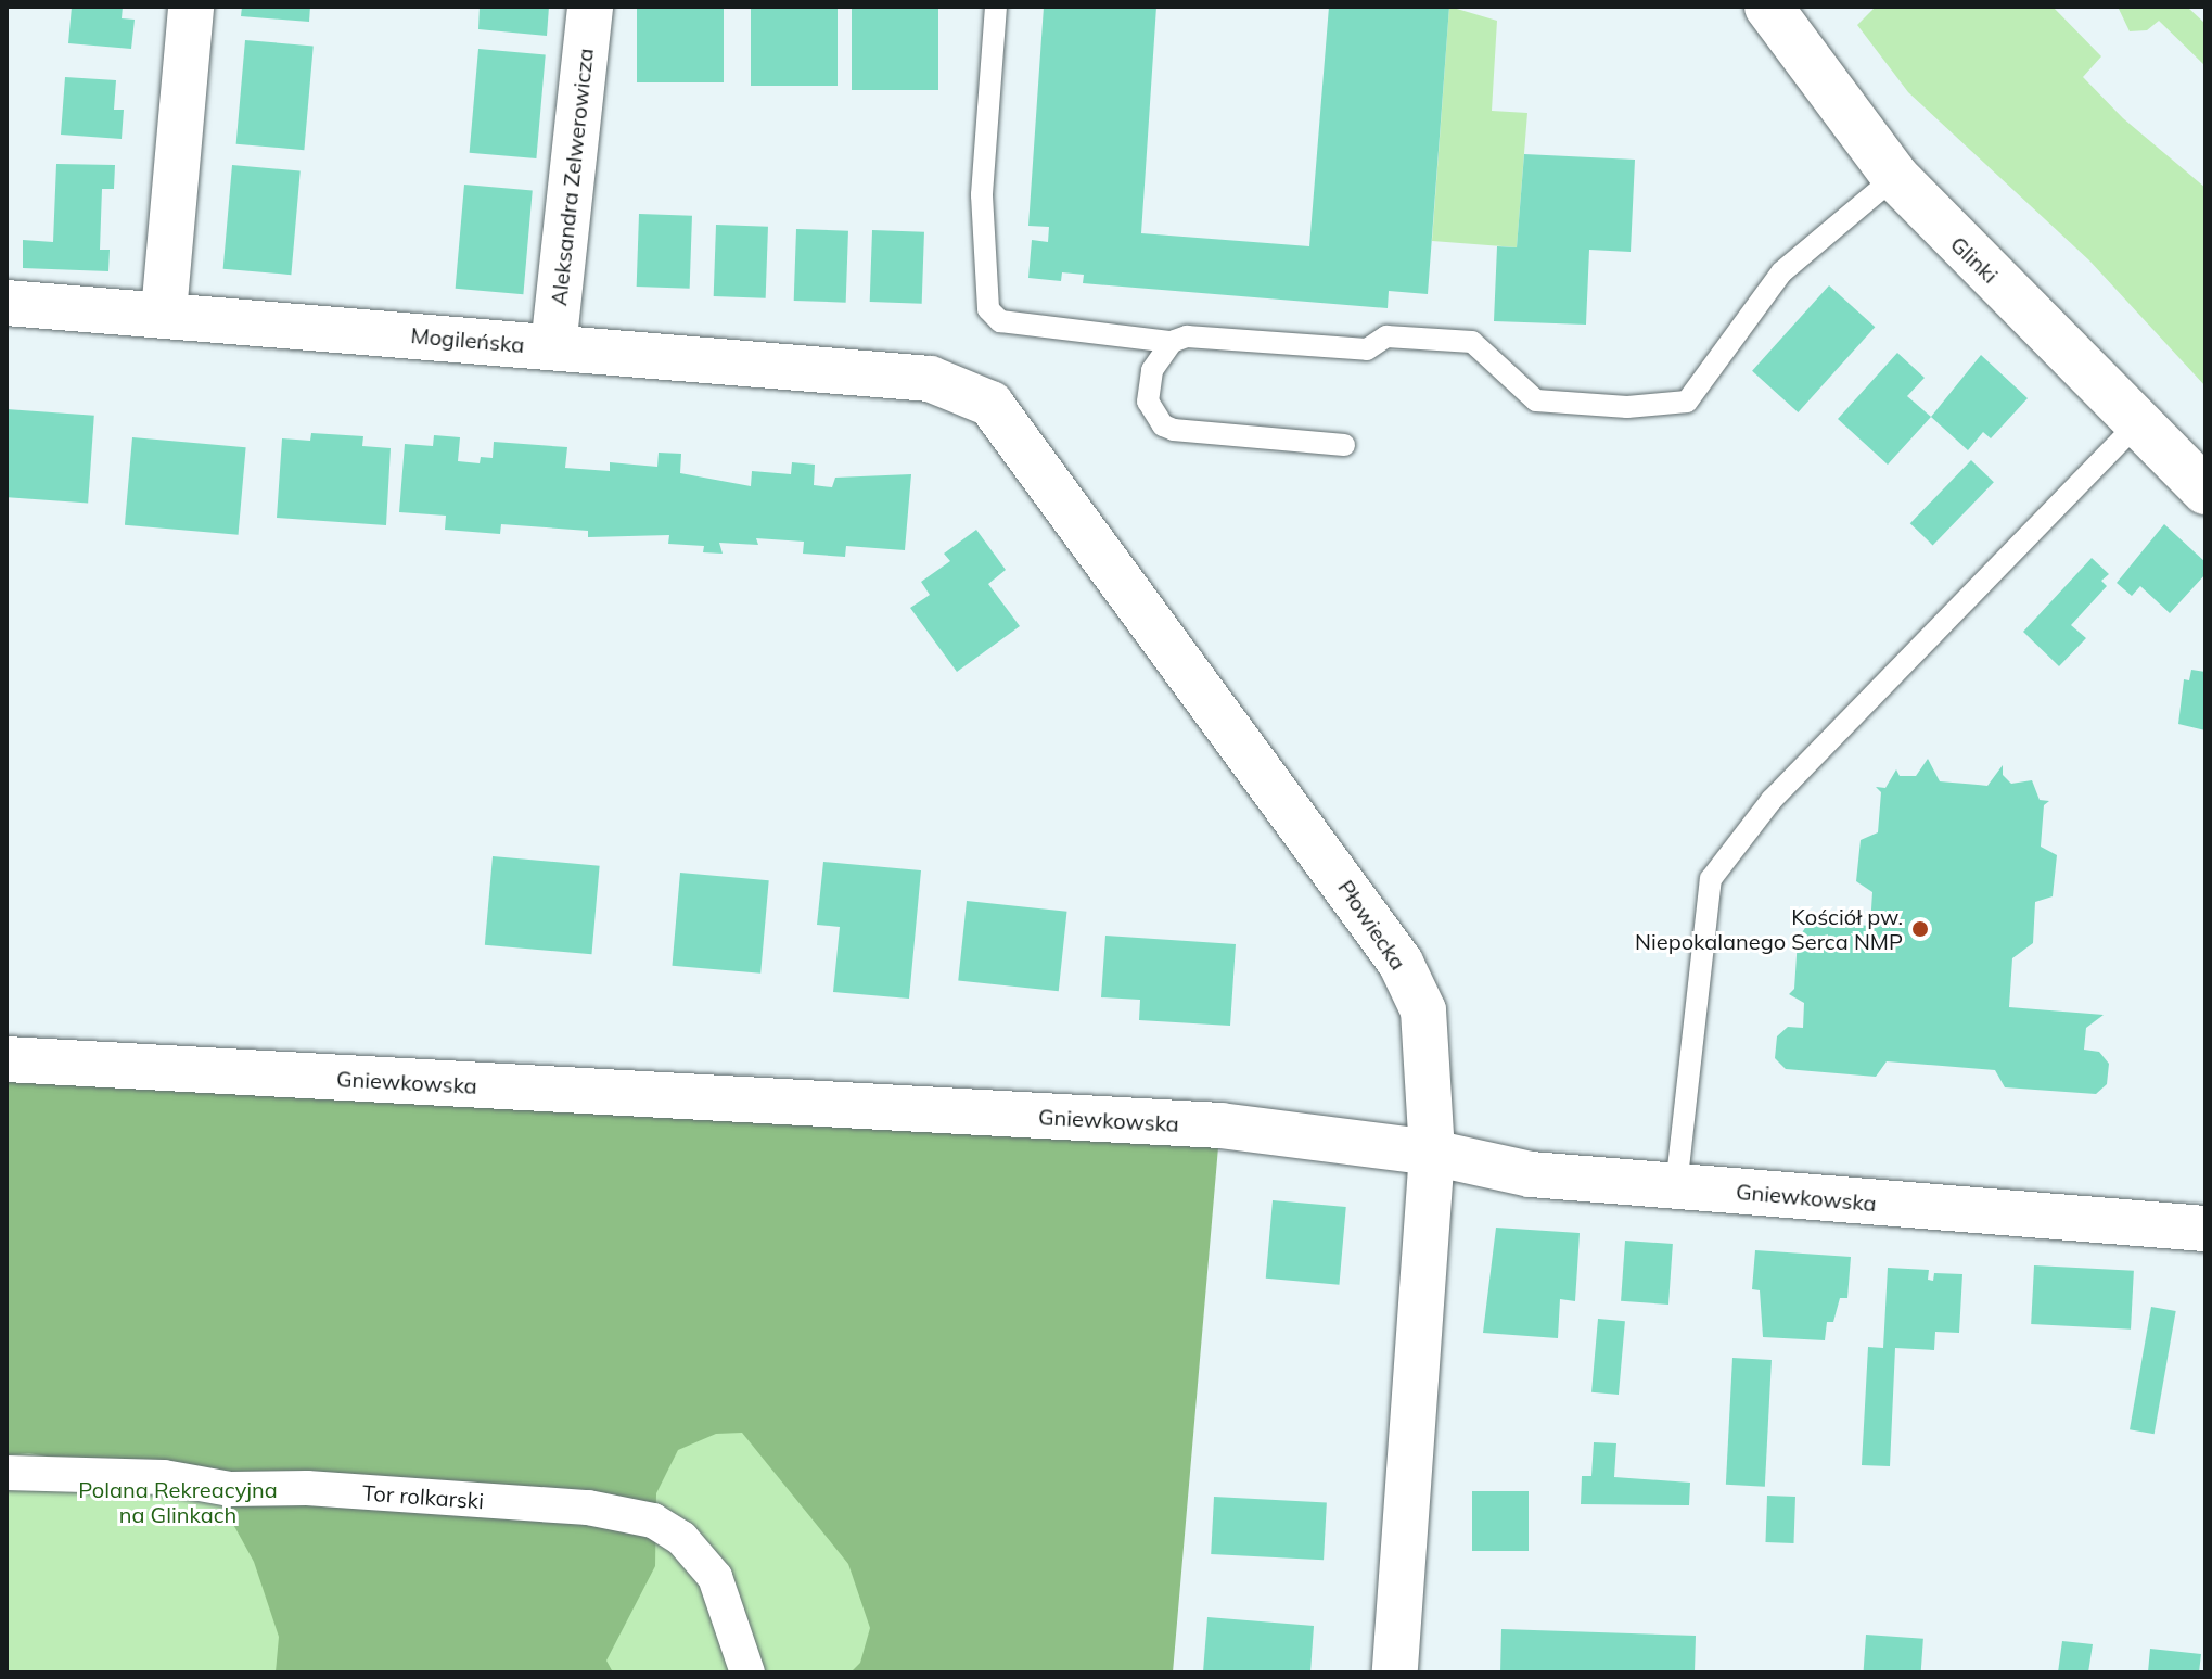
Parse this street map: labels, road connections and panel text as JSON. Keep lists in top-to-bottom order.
{
  "streets": {
    "street": [
      "Aleksandra Zelwerowicza",
      "Glinki",
      "Mogileńska",
      "Płowiecka",
      "Gniewkowska",
      "Tor rolkarski"
    ]
  },
  "crossings": [
    ["Aleksandra Zelwerowicza", "Mogileńska"],
    ["Mogileńska", "Płowiecka"],
    ["Płowiecka", "Gniewkowska"]
  ],
  "parks": ["Polana Rekreacyjna na Glinkach"],
  "places": ["Kościół pw. Niepokalanego Serca NMP"]
}
